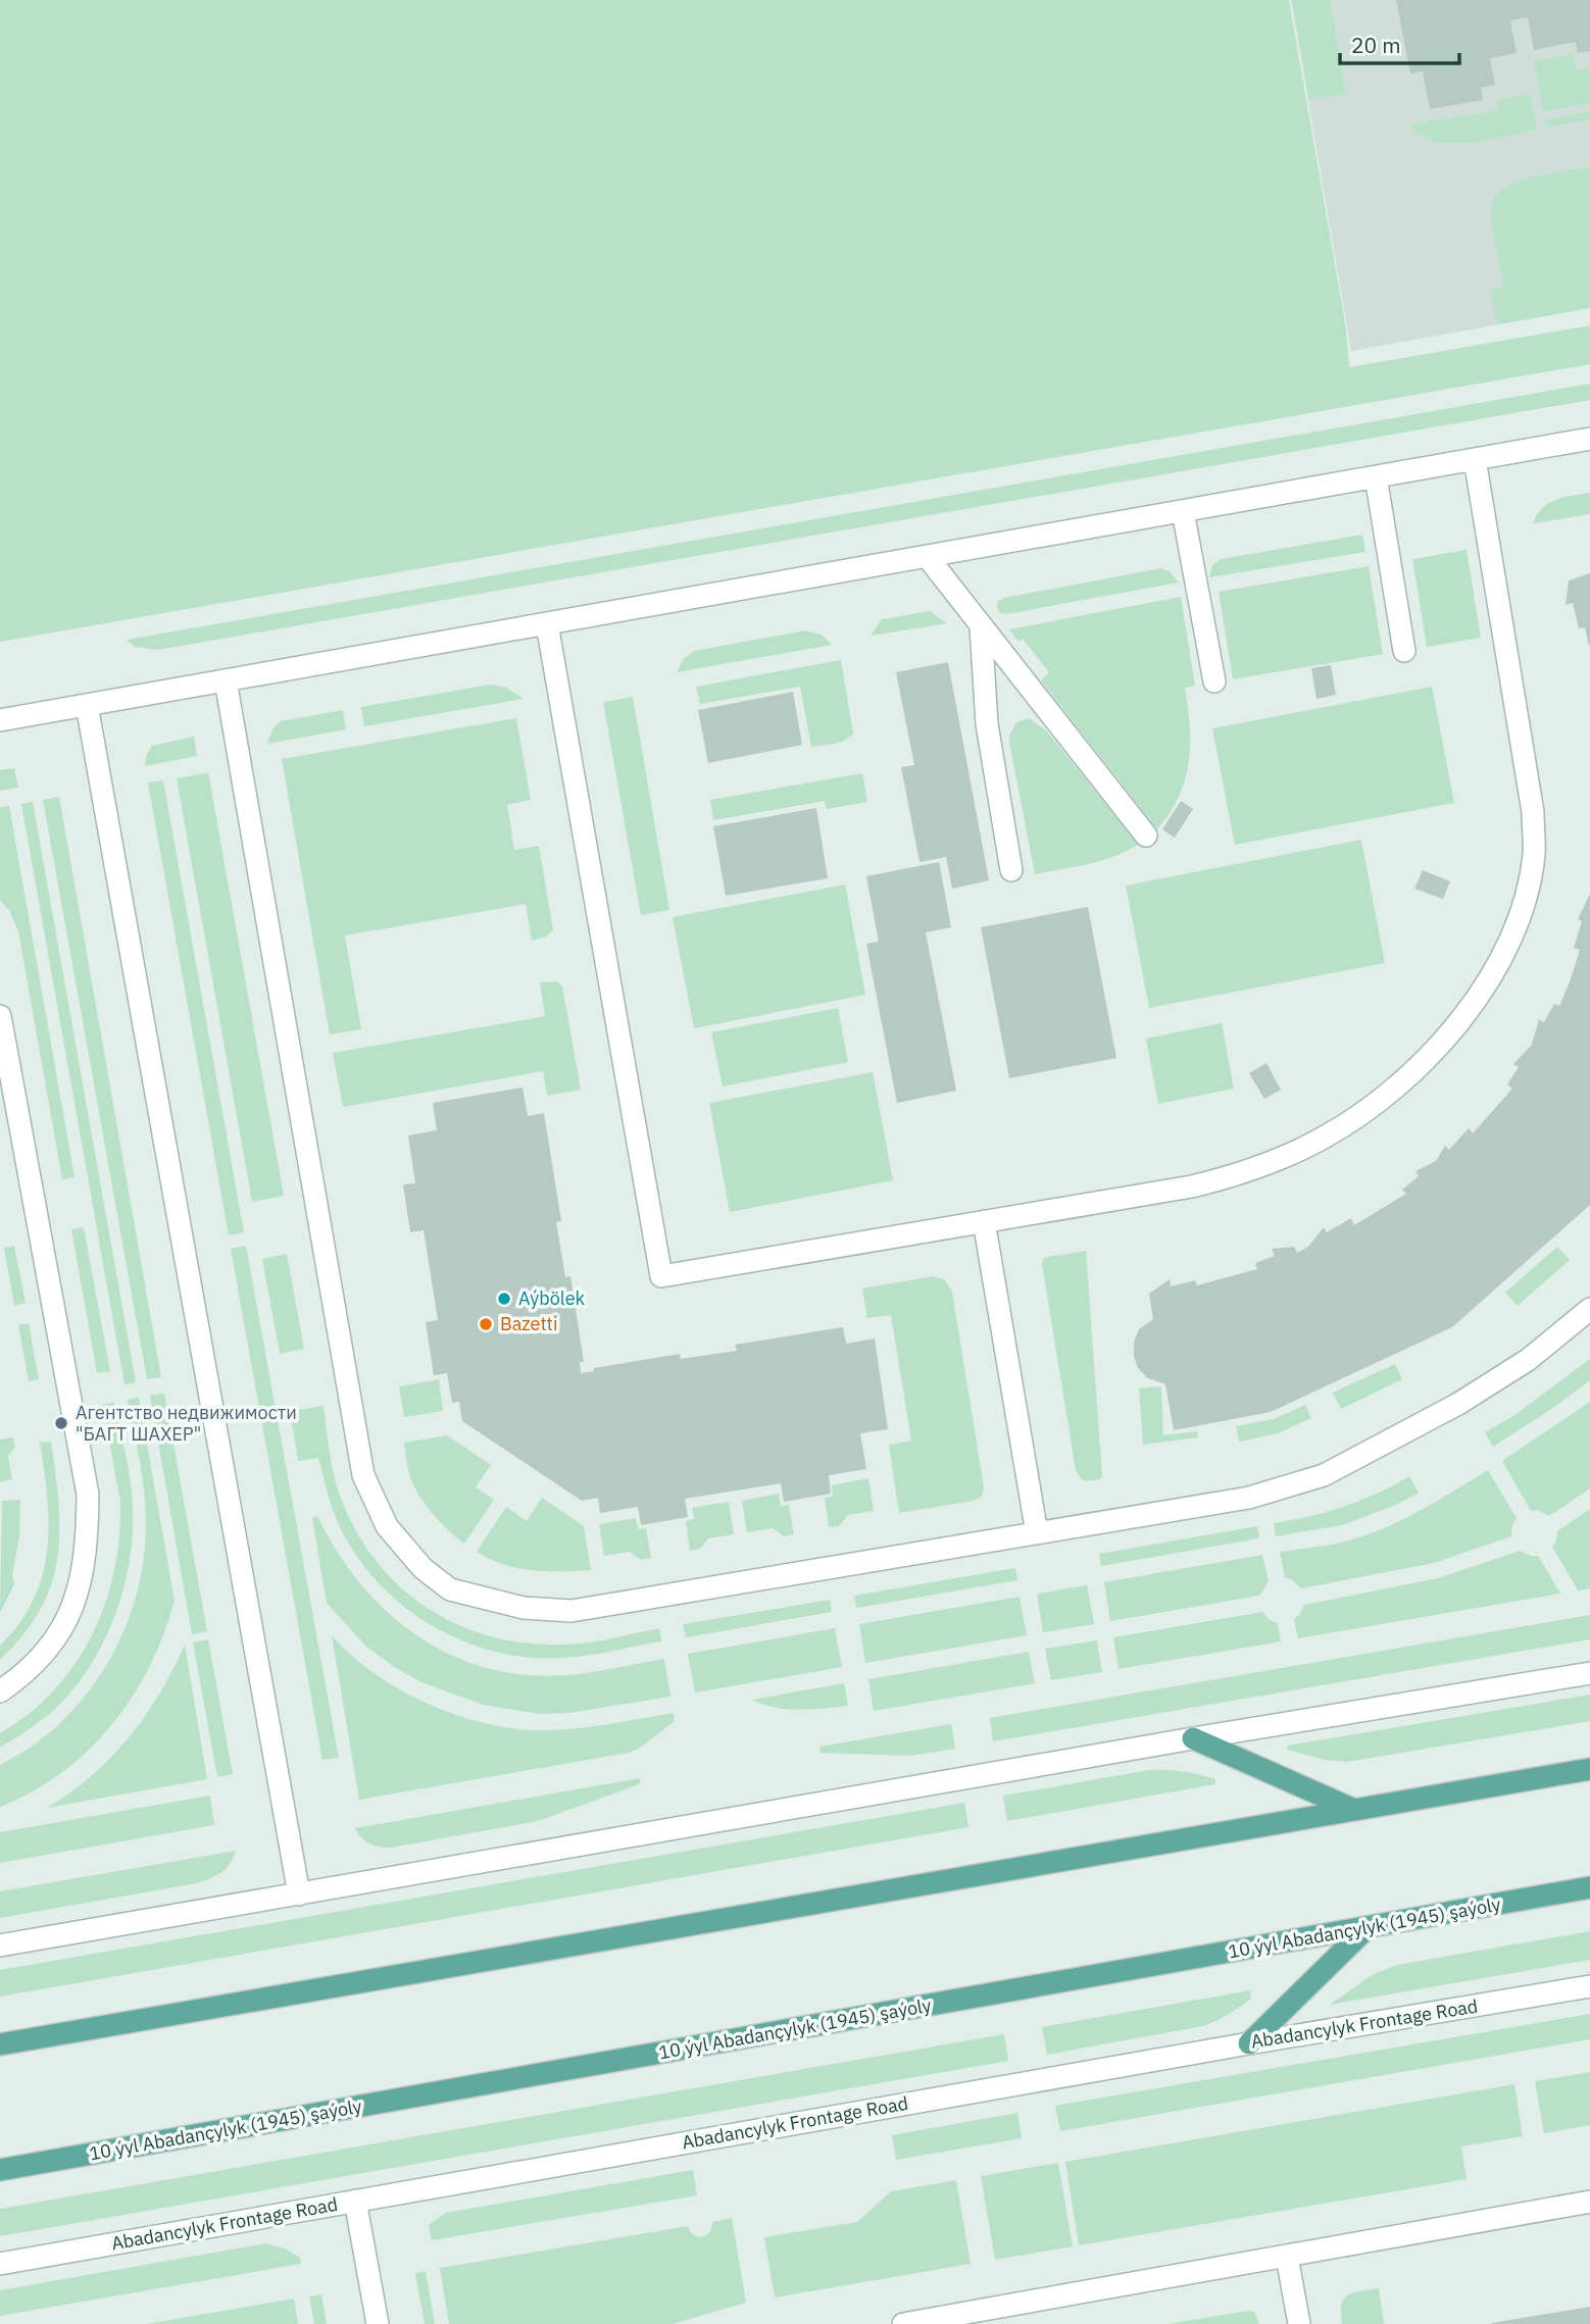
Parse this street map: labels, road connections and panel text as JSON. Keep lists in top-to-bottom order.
{
  "streets": {
    "main road": ["10 ýyl Abadançylyk (1945) şaýoly"],
    "street": ["Abadancylyk Frontage Road"]
  },
  "places": ["Aýbölek", "Bazetti", "Агентство недвижимости \"БАГТ ШАХЕР\""],
  "scale_bar": "20 m"
}
